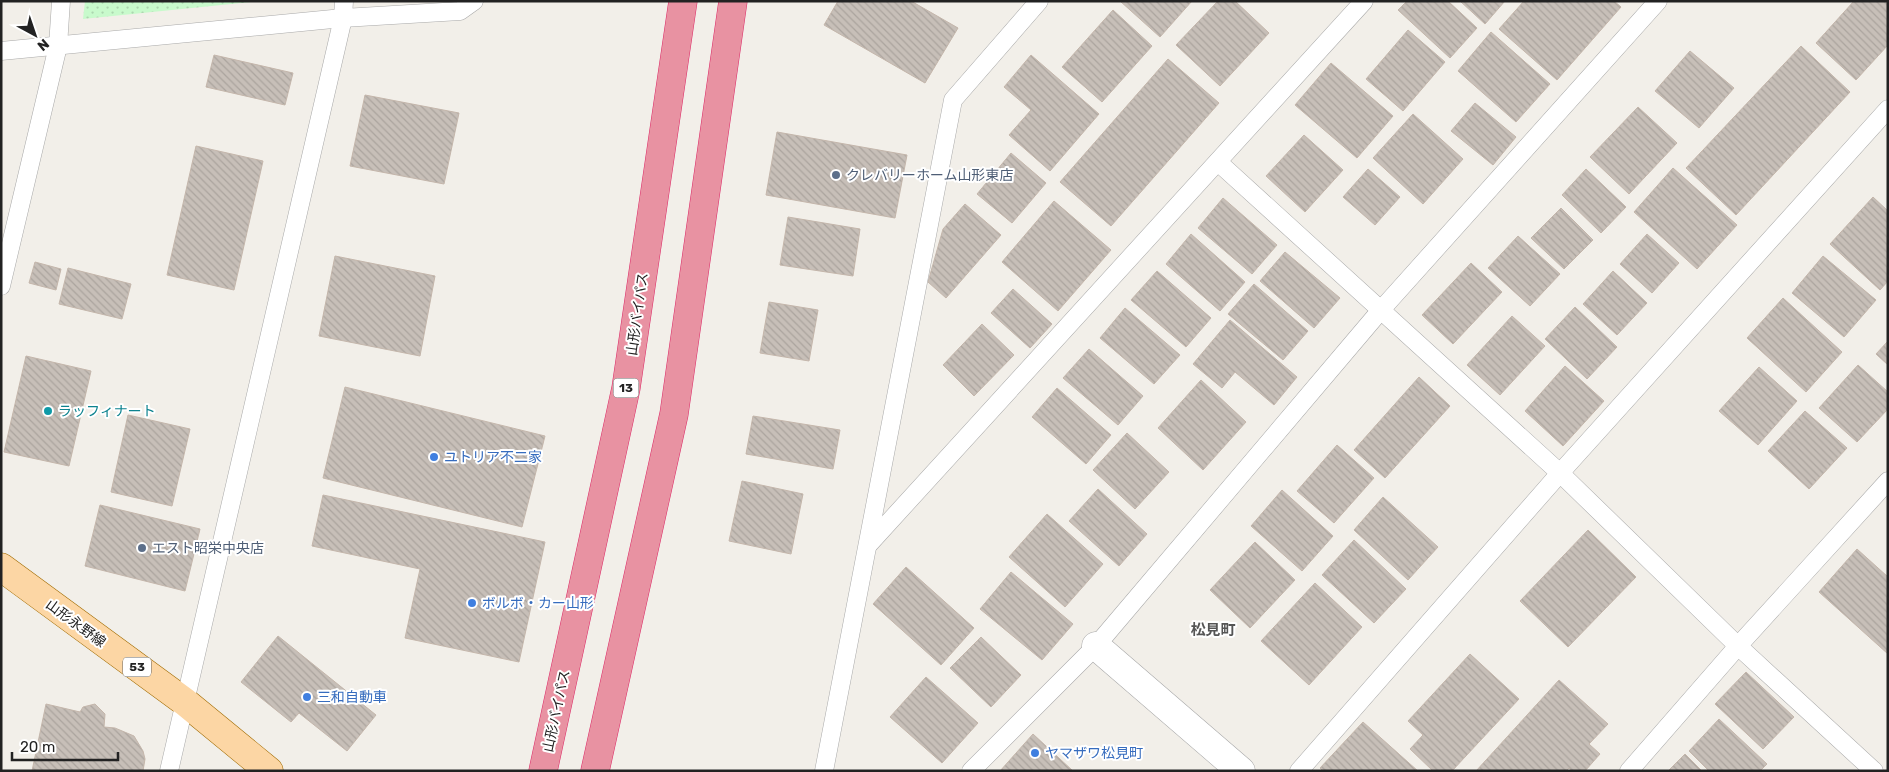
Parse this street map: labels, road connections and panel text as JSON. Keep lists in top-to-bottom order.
{
  "streets": {
    "highway": ["山形バイパス", "13"],
    "main road": ["山形永野線", "53"]
  },
  "districts": ["松見町"],
  "places": [
    "クレバリーホーム山形東店",
    "ラッフィナート",
    "ユトリア不二家",
    "エスト昭栄中央店",
    "ボルボ・カー山形",
    "三和自動車",
    "ヤマザワ松見町"
  ],
  "scale_bar": "20 m",
  "north": "bottom right"
}
